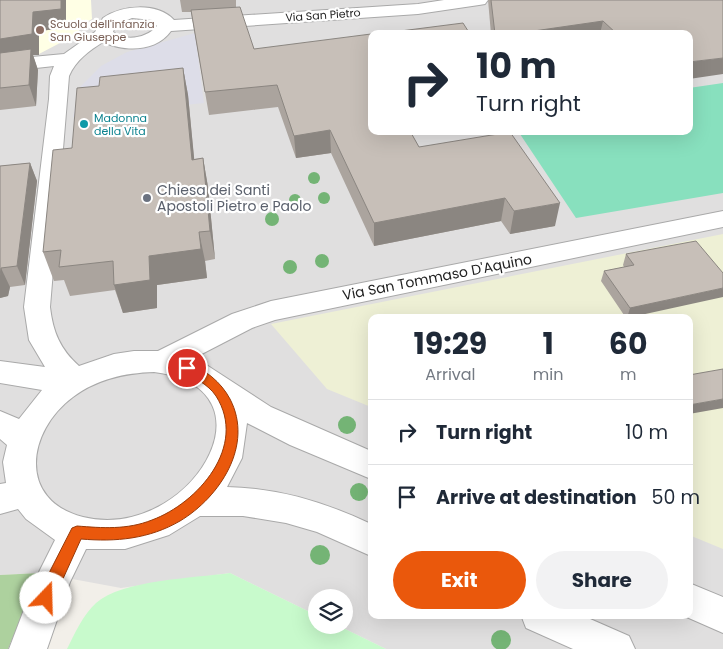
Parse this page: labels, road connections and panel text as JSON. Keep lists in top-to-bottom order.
{
  "streets": {
    "street": ["Via San Pietro", "Via San Tommaso D'Aquino"]
  },
  "places": ["Scuola dell'infanzia San Giuseppe", "Madonna della Vita", "Chiesa dei Santi Apostoli Pietro e Paolo"],
  "page": {
    "turn": ["10 m", "Turn right"],
    "eta": [
      "19:29",
      "Arrival",
      "1",
      "min",
      "60",
      "m"
    ],
    "list": [
      {
        "name": "Turn right",
        "value": "10 m"
      },
      {
        "name": "Arrive at destination",
        "value": "50 m"
      }
    ],
    "buttons": ["Exit", "Share"]
  }
}
